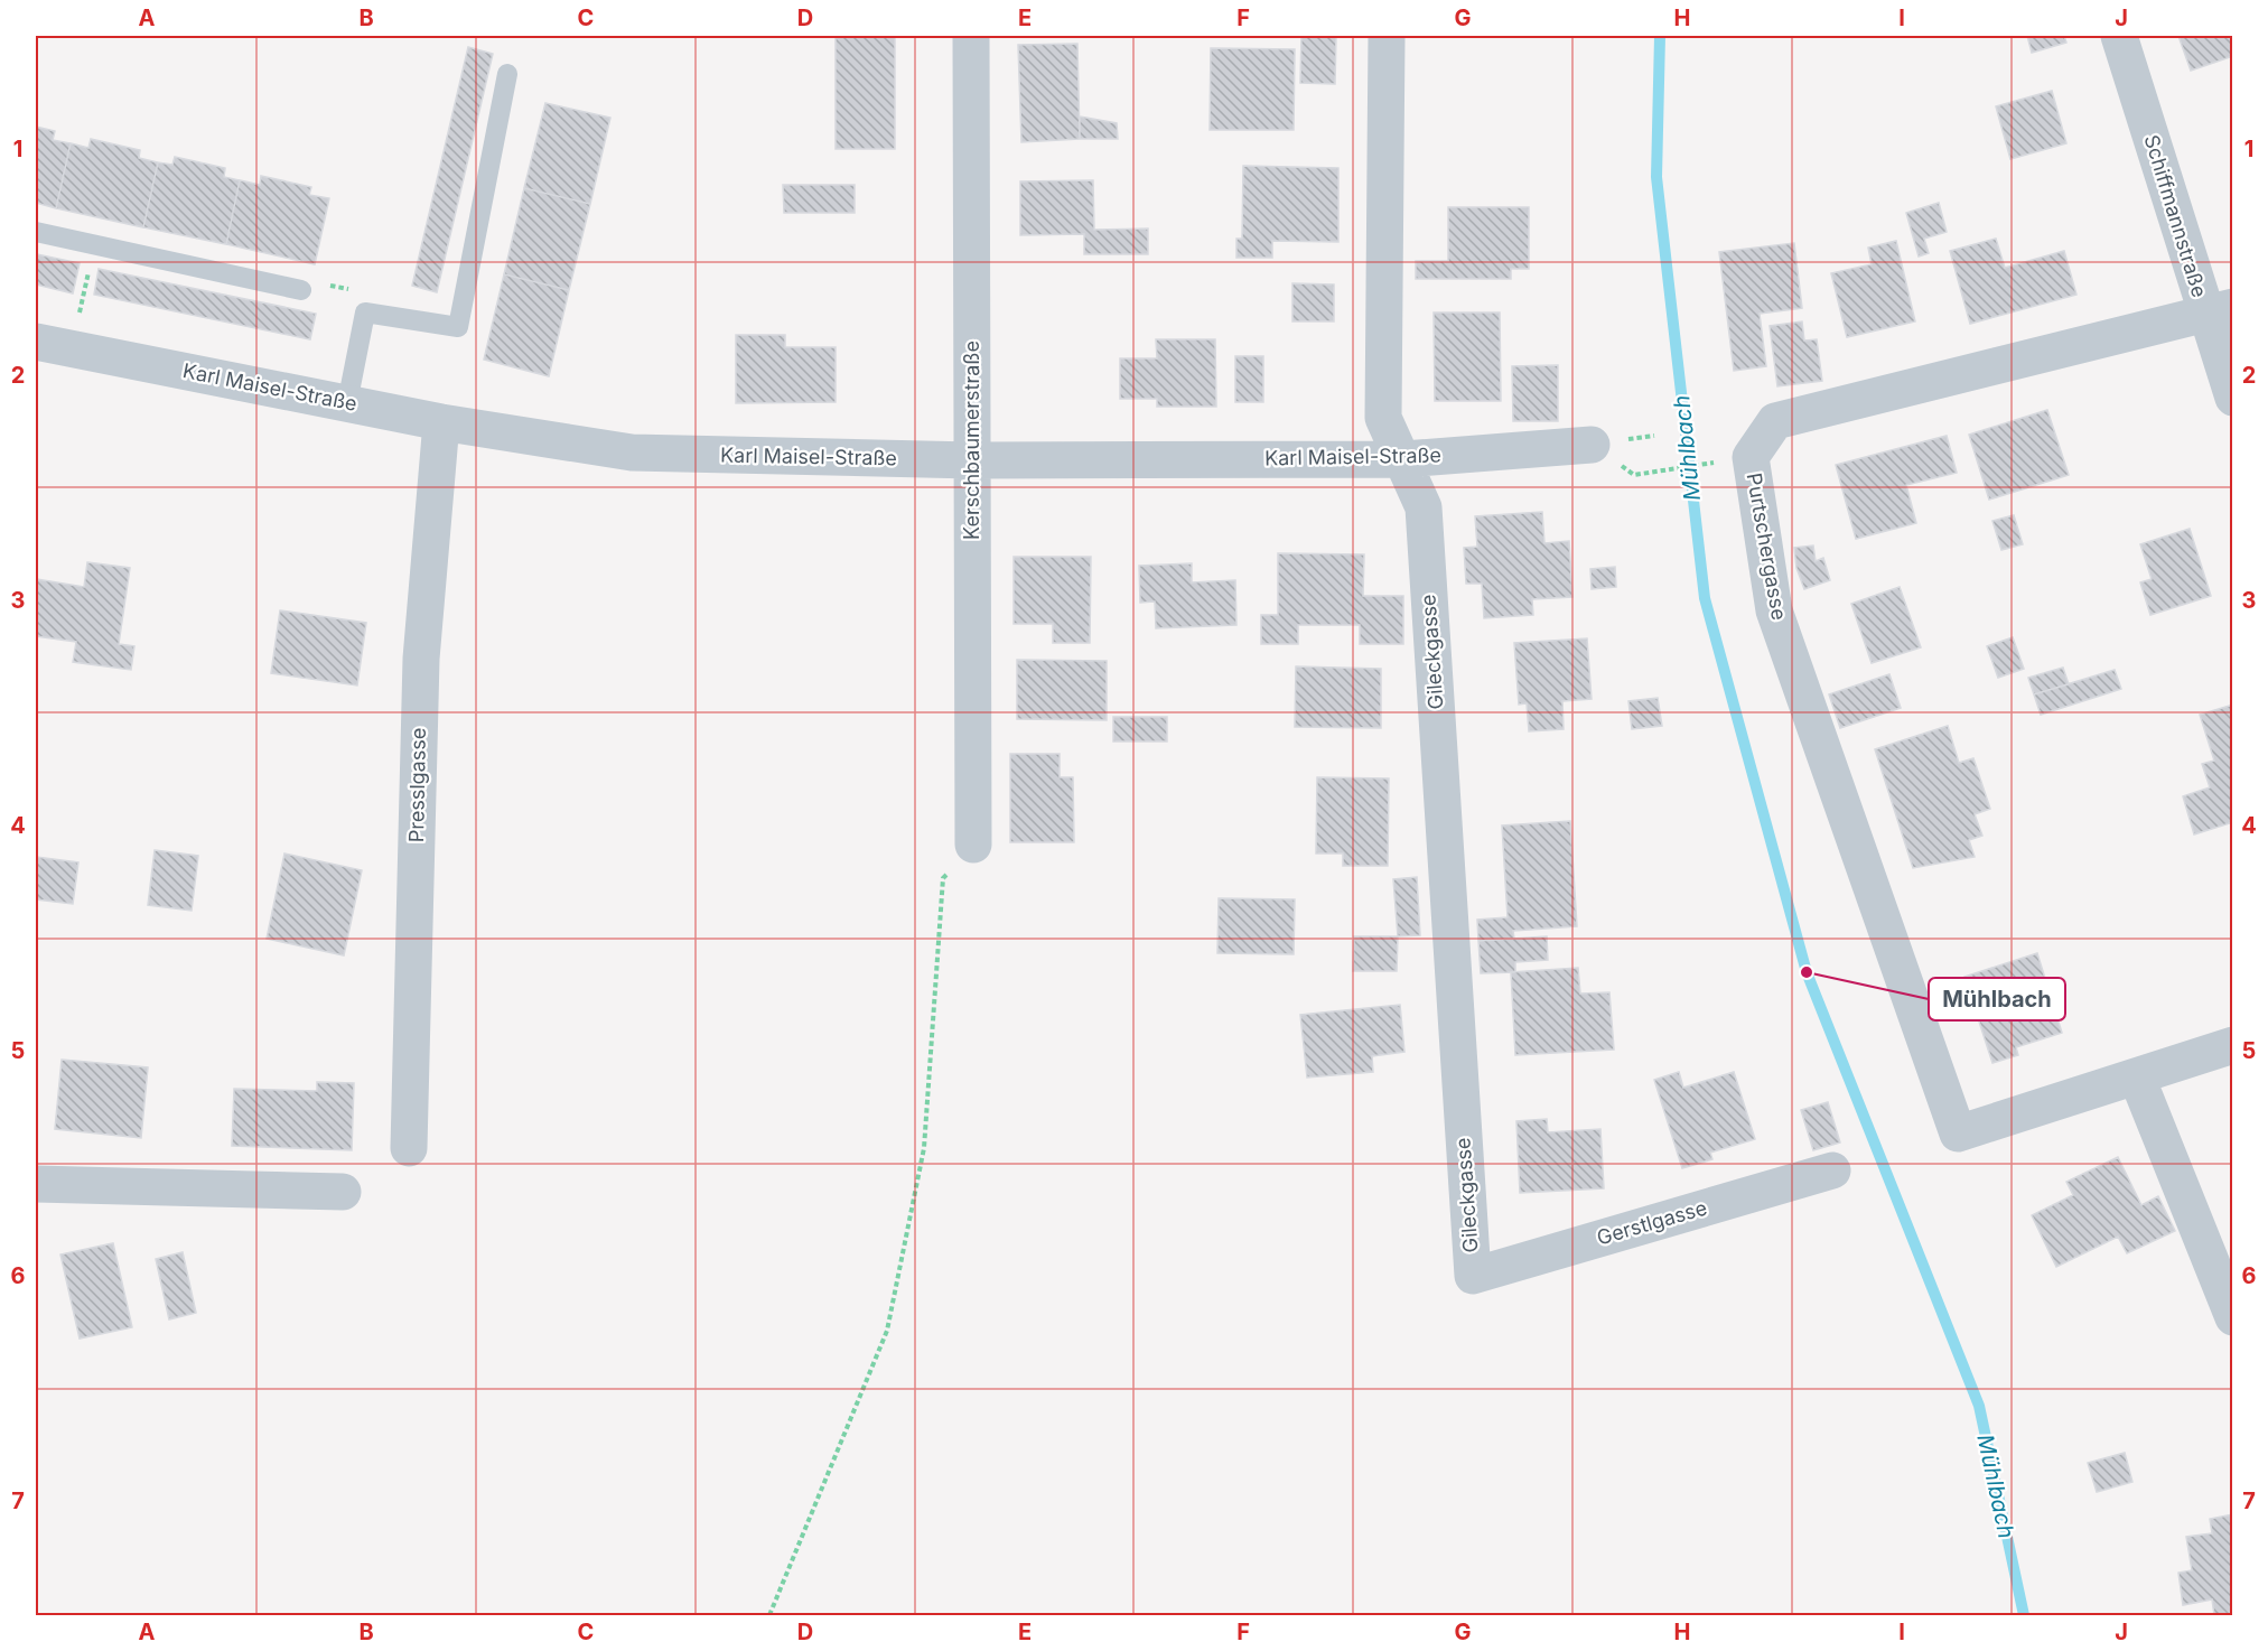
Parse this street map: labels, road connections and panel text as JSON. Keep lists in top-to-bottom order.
{
  "streets": {
    "street": [
      "Schiffmannstraße",
      "Karl Maisel-Straße",
      "Kerschbaumerstraße",
      "Purtschergasse",
      "Gileckgasse",
      "Presslgasse",
      "Gerstlgasse"
    ]
  },
  "crossings": [
    ["Schiffmannstraße", "Purtschergasse"],
    ["Karl Maisel-Straße", "Kerschbaumerstraße"],
    ["Karl Maisel-Straße", "Gileckgasse"],
    ["Karl Maisel-Straße", "Presslgasse"],
    ["Gileckgasse", "Gerstlgasse"]
  ],
  "water": ["Mühlbach"],
  "places": ["Mühlbach"],
  "grid": {
    "columns": [
      "A",
      "B",
      "C",
      "D",
      "E",
      "F",
      "G",
      "H",
      "I",
      "J"
    ],
    "rows": [
      "1",
      "2",
      "3",
      "4",
      "5",
      "6",
      "7"
    ]
  }
}
